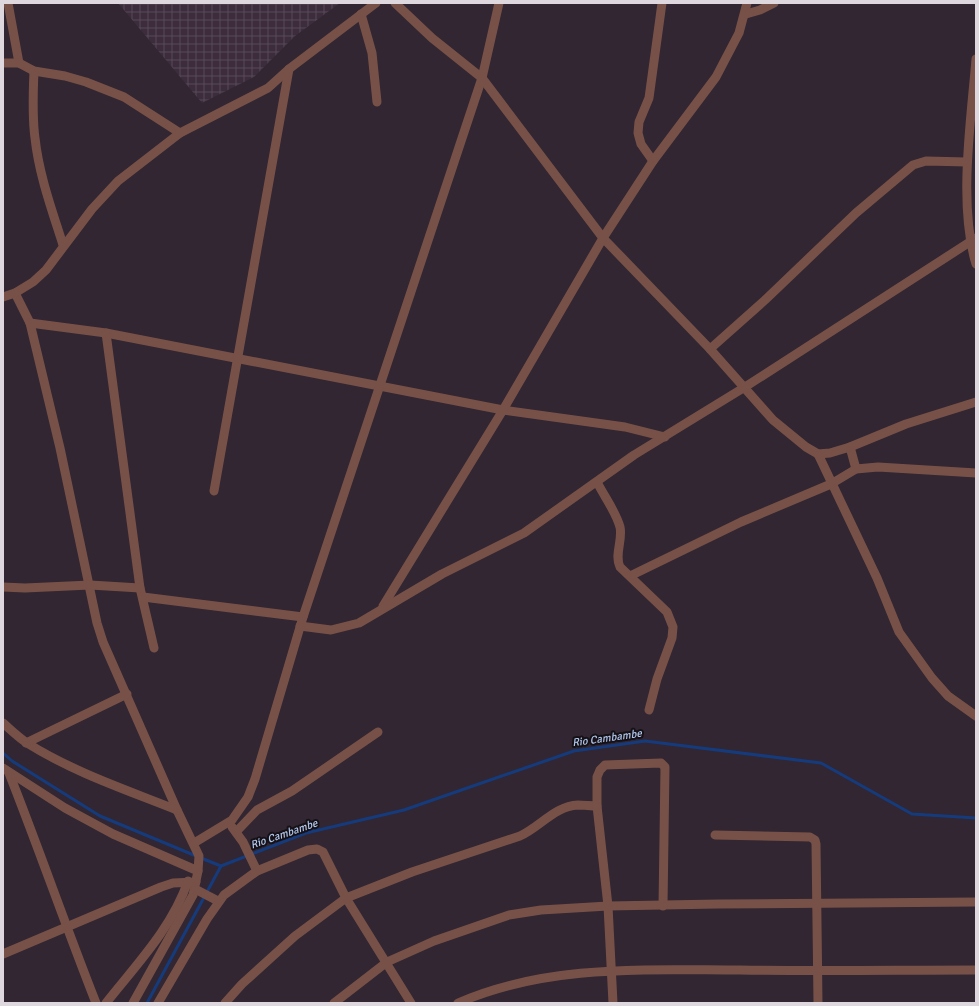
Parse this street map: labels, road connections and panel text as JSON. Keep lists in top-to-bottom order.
{
  "water": ["Rio Cambambe"]
}
